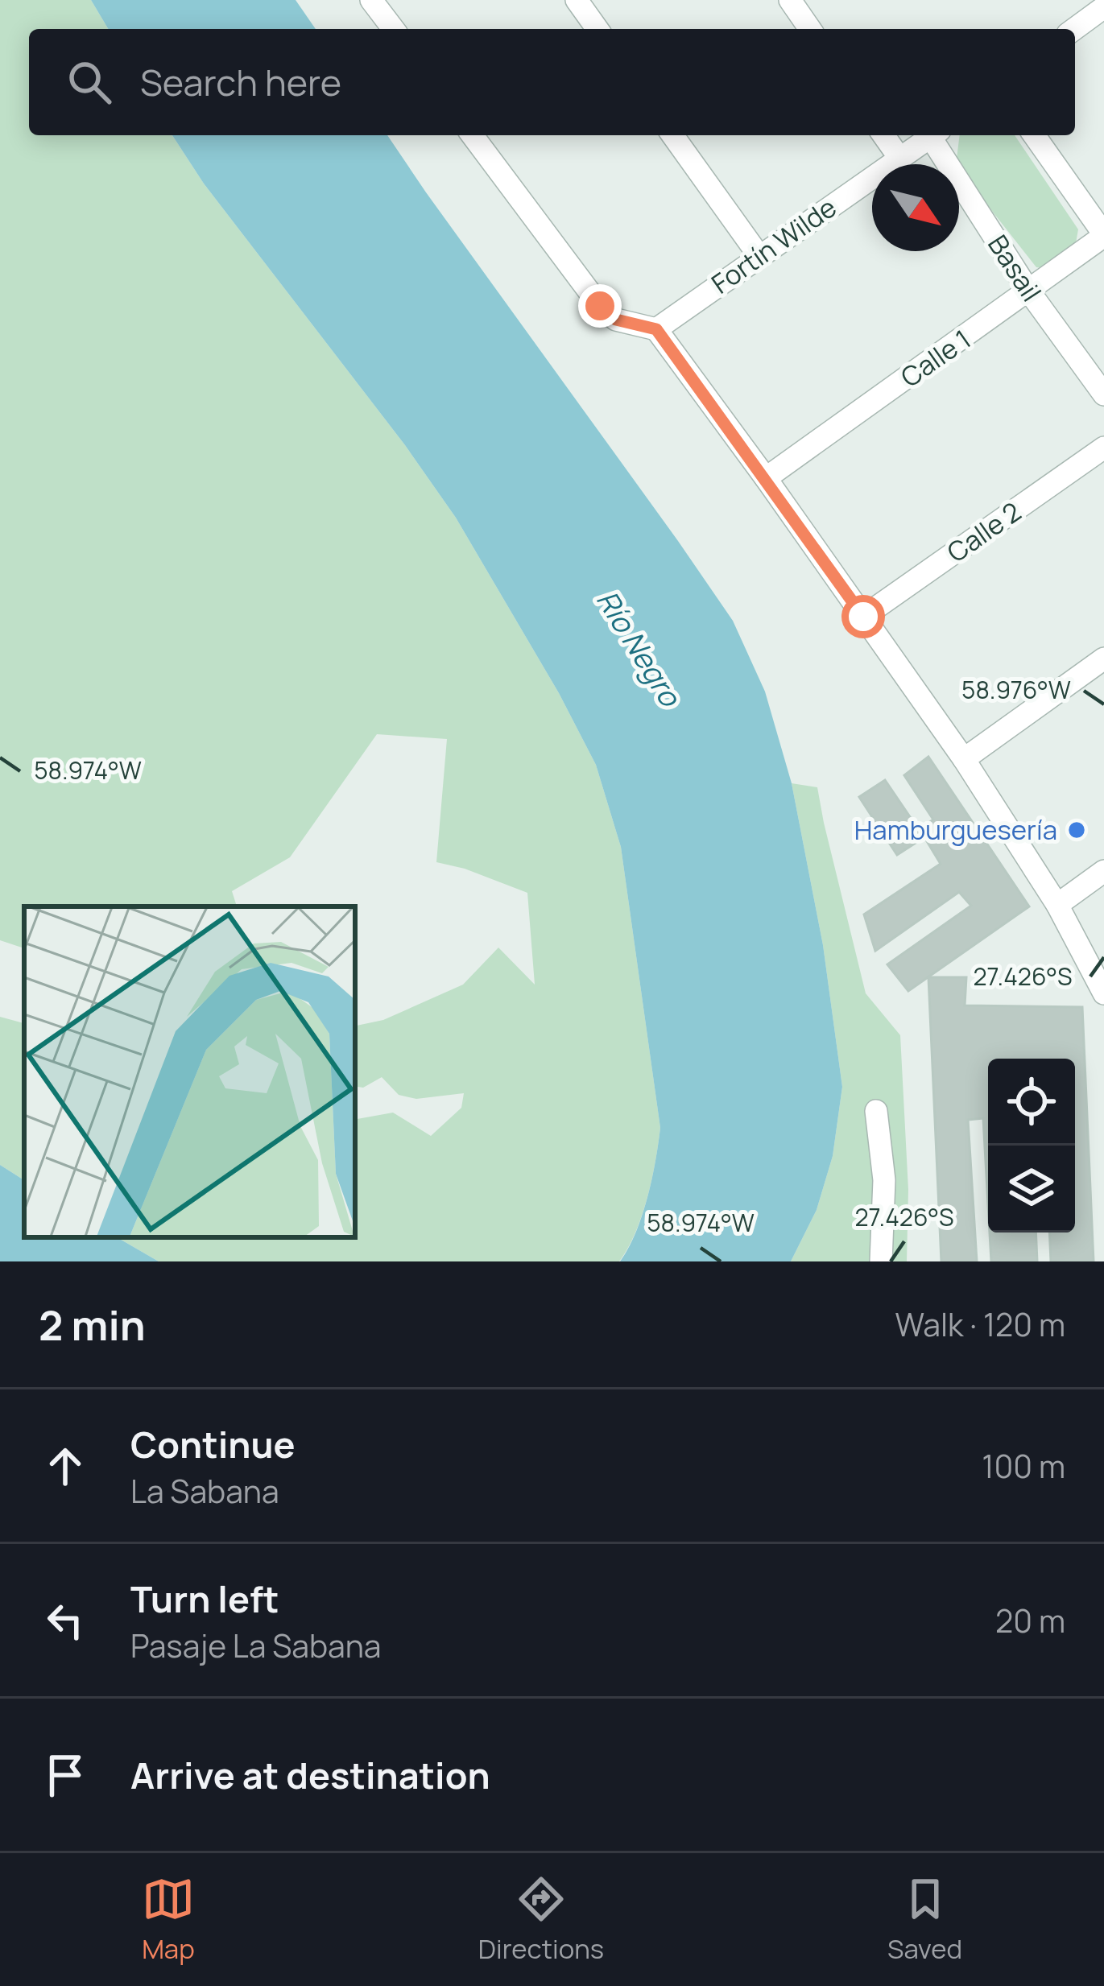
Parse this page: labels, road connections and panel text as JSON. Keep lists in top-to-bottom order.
{
  "streets": {
    "street": [
      "Fortín Wilde",
      "Basail",
      "Calle 1",
      "Calle 2"
    ]
  },
  "crossings": [
    ["Basail", "Calle 1"]
  ],
  "water": ["Río Negro"],
  "places": ["Hamburguesería"],
  "north": "bottom right",
  "page": {
    "search": "Search here",
    "heading": ["2 min", "Walk · 120 m"],
    "list": [
      ["Continue", "La Sabana", "100 m"],
      ["Turn left", "Pasaje La Sabana", "20 m"],
      "Arrive at destination"
    ],
    "nav": ["Map", "Directions", "Saved"]
  },
  "coordinates": ["58.976°W", "58.974°W", "27.426°S"]
}
